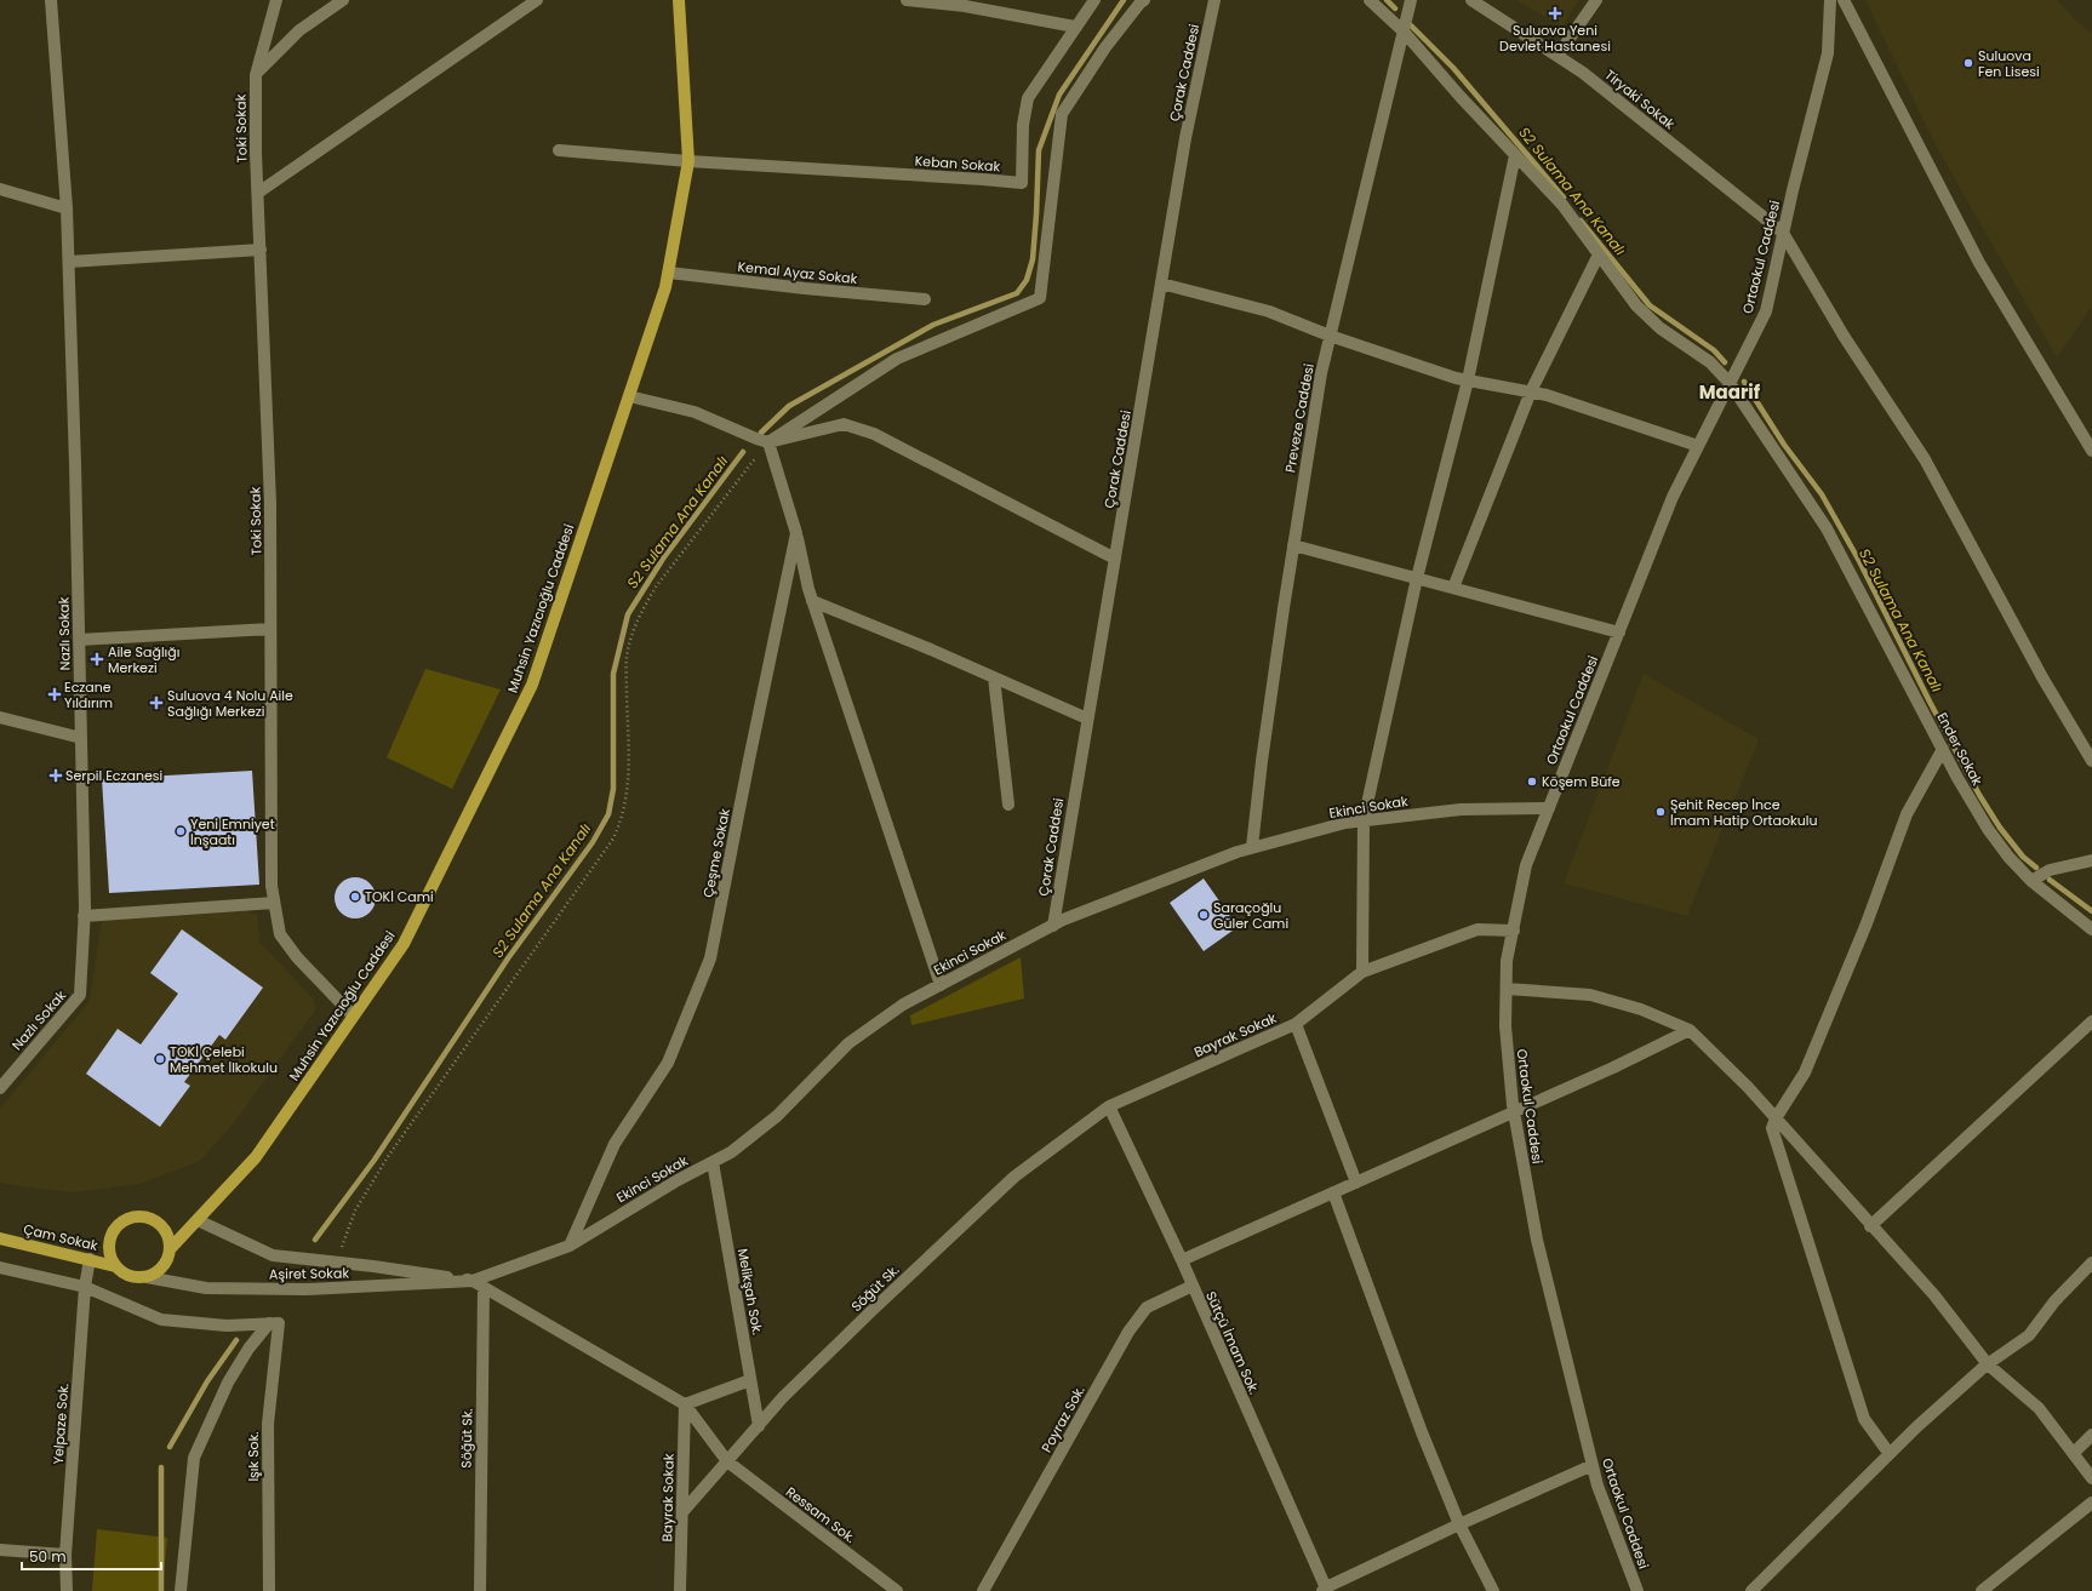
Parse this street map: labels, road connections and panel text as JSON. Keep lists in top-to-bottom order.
{
  "streets": {
    "main road": ["Muhsin Yazıcıoğlu Caddesi", "Çam Sokak"],
    "street": [
      "Çorak Caddesi",
      "Tiryaki Sokak",
      "Toki Sokak",
      "Keban Sokak",
      "Ortaokul Caddesi",
      "Kemal Ayaz Sokak",
      "Preveze Caddesi",
      "Nazlı Sokak",
      "Ender Sokak",
      "Ekinci Sokak",
      "Çeşme Sokak",
      "Bayrak Sokak",
      "Aşiret Sokak",
      "Söğüt Sk.",
      "Melikşah Sok.",
      "Sütçü İmam Sok.",
      "Poyraz Sok.",
      "Yelpaze Sok.",
      "Işık Sok.",
      "Ressam Sok."
    ]
  },
  "crossings": [
    ["Çorak Caddesi", "Ekinci Sokak"],
    ["Tiryaki Sokak", "Ortaokul Caddesi"],
    ["Toki Sokak", "Muhsin Yazıcıoğlu Caddesi"],
    ["Keban Sokak", "Muhsin Yazıcıoğlu Caddesi"],
    ["Ortaokul Caddesi", "Ender Sokak"],
    ["Ortaokul Caddesi", "Ekinci Sokak"],
    ["Ortaokul Caddesi", "Bayrak Sokak"],
    ["Kemal Ayaz Sokak", "Muhsin Yazıcıoğlu Caddesi"],
    ["Preveze Caddesi", "Ender Sokak"],
    ["Preveze Caddesi", "Ekinci Sokak"],
    ["Muhsin Yazıcıoğlu Caddesi", "Çam Sokak"],
    ["Muhsin Yazıcıoğlu Caddesi", "Aşiret Sokak"],
    ["Ekinci Sokak", "Çeşme Sokak"],
    ["Ekinci Sokak", "Aşiret Sokak"],
    ["Ekinci Sokak", "Söğüt Sk."],
    ["Ekinci Sokak", "Melikşah Sok."],
    ["Bayrak Sokak", "Aşiret Sokak"],
    ["Bayrak Sokak", "Söğüt Sk."],
    ["Bayrak Sokak", "Sütçü İmam Sok."],
    ["Çam Sokak", "Aşiret Sokak"],
    ["Çam Sokak", "Yelpaze Sok."],
    ["Aşiret Sokak", "Söğüt Sk."],
    ["Aşiret Sokak", "Ressam Sok."],
    ["Söğüt Sk.", "Melikşah Sok."],
    ["Söğüt Sk.", "Sütçü İmam Sok."],
    ["Söğüt Sk.", "Ressam Sok."],
    ["Sütçü İmam Sok.", "Poyraz Sok."]
  ],
  "districts": ["Maarif"],
  "water": ["S2 Sulama Ana Kanalı"],
  "places": {
    "health": [
      "Suluova Yeni Devlet Hastanesi",
      "Aile Sağlığı Merkezi",
      "Eczane Yıldırım",
      "Suluova 4 Nolu Aile Sağlığı Merkezi",
      "Serpil Eczanesi"
    ],
    "other": [
      "Suluova Fen Lisesi",
      "Köşem Büfe",
      "Şehit Recep İnce İmam Hatip Ortaokulu",
      "Yeni Emniyet İnşaatı",
      "TOKİ Cami",
      "Saraçoğlu Güler Cami",
      "TOKİ Çelebi Mehmet İlkokulu"
    ]
  },
  "scale_bar": "50 m"
}
